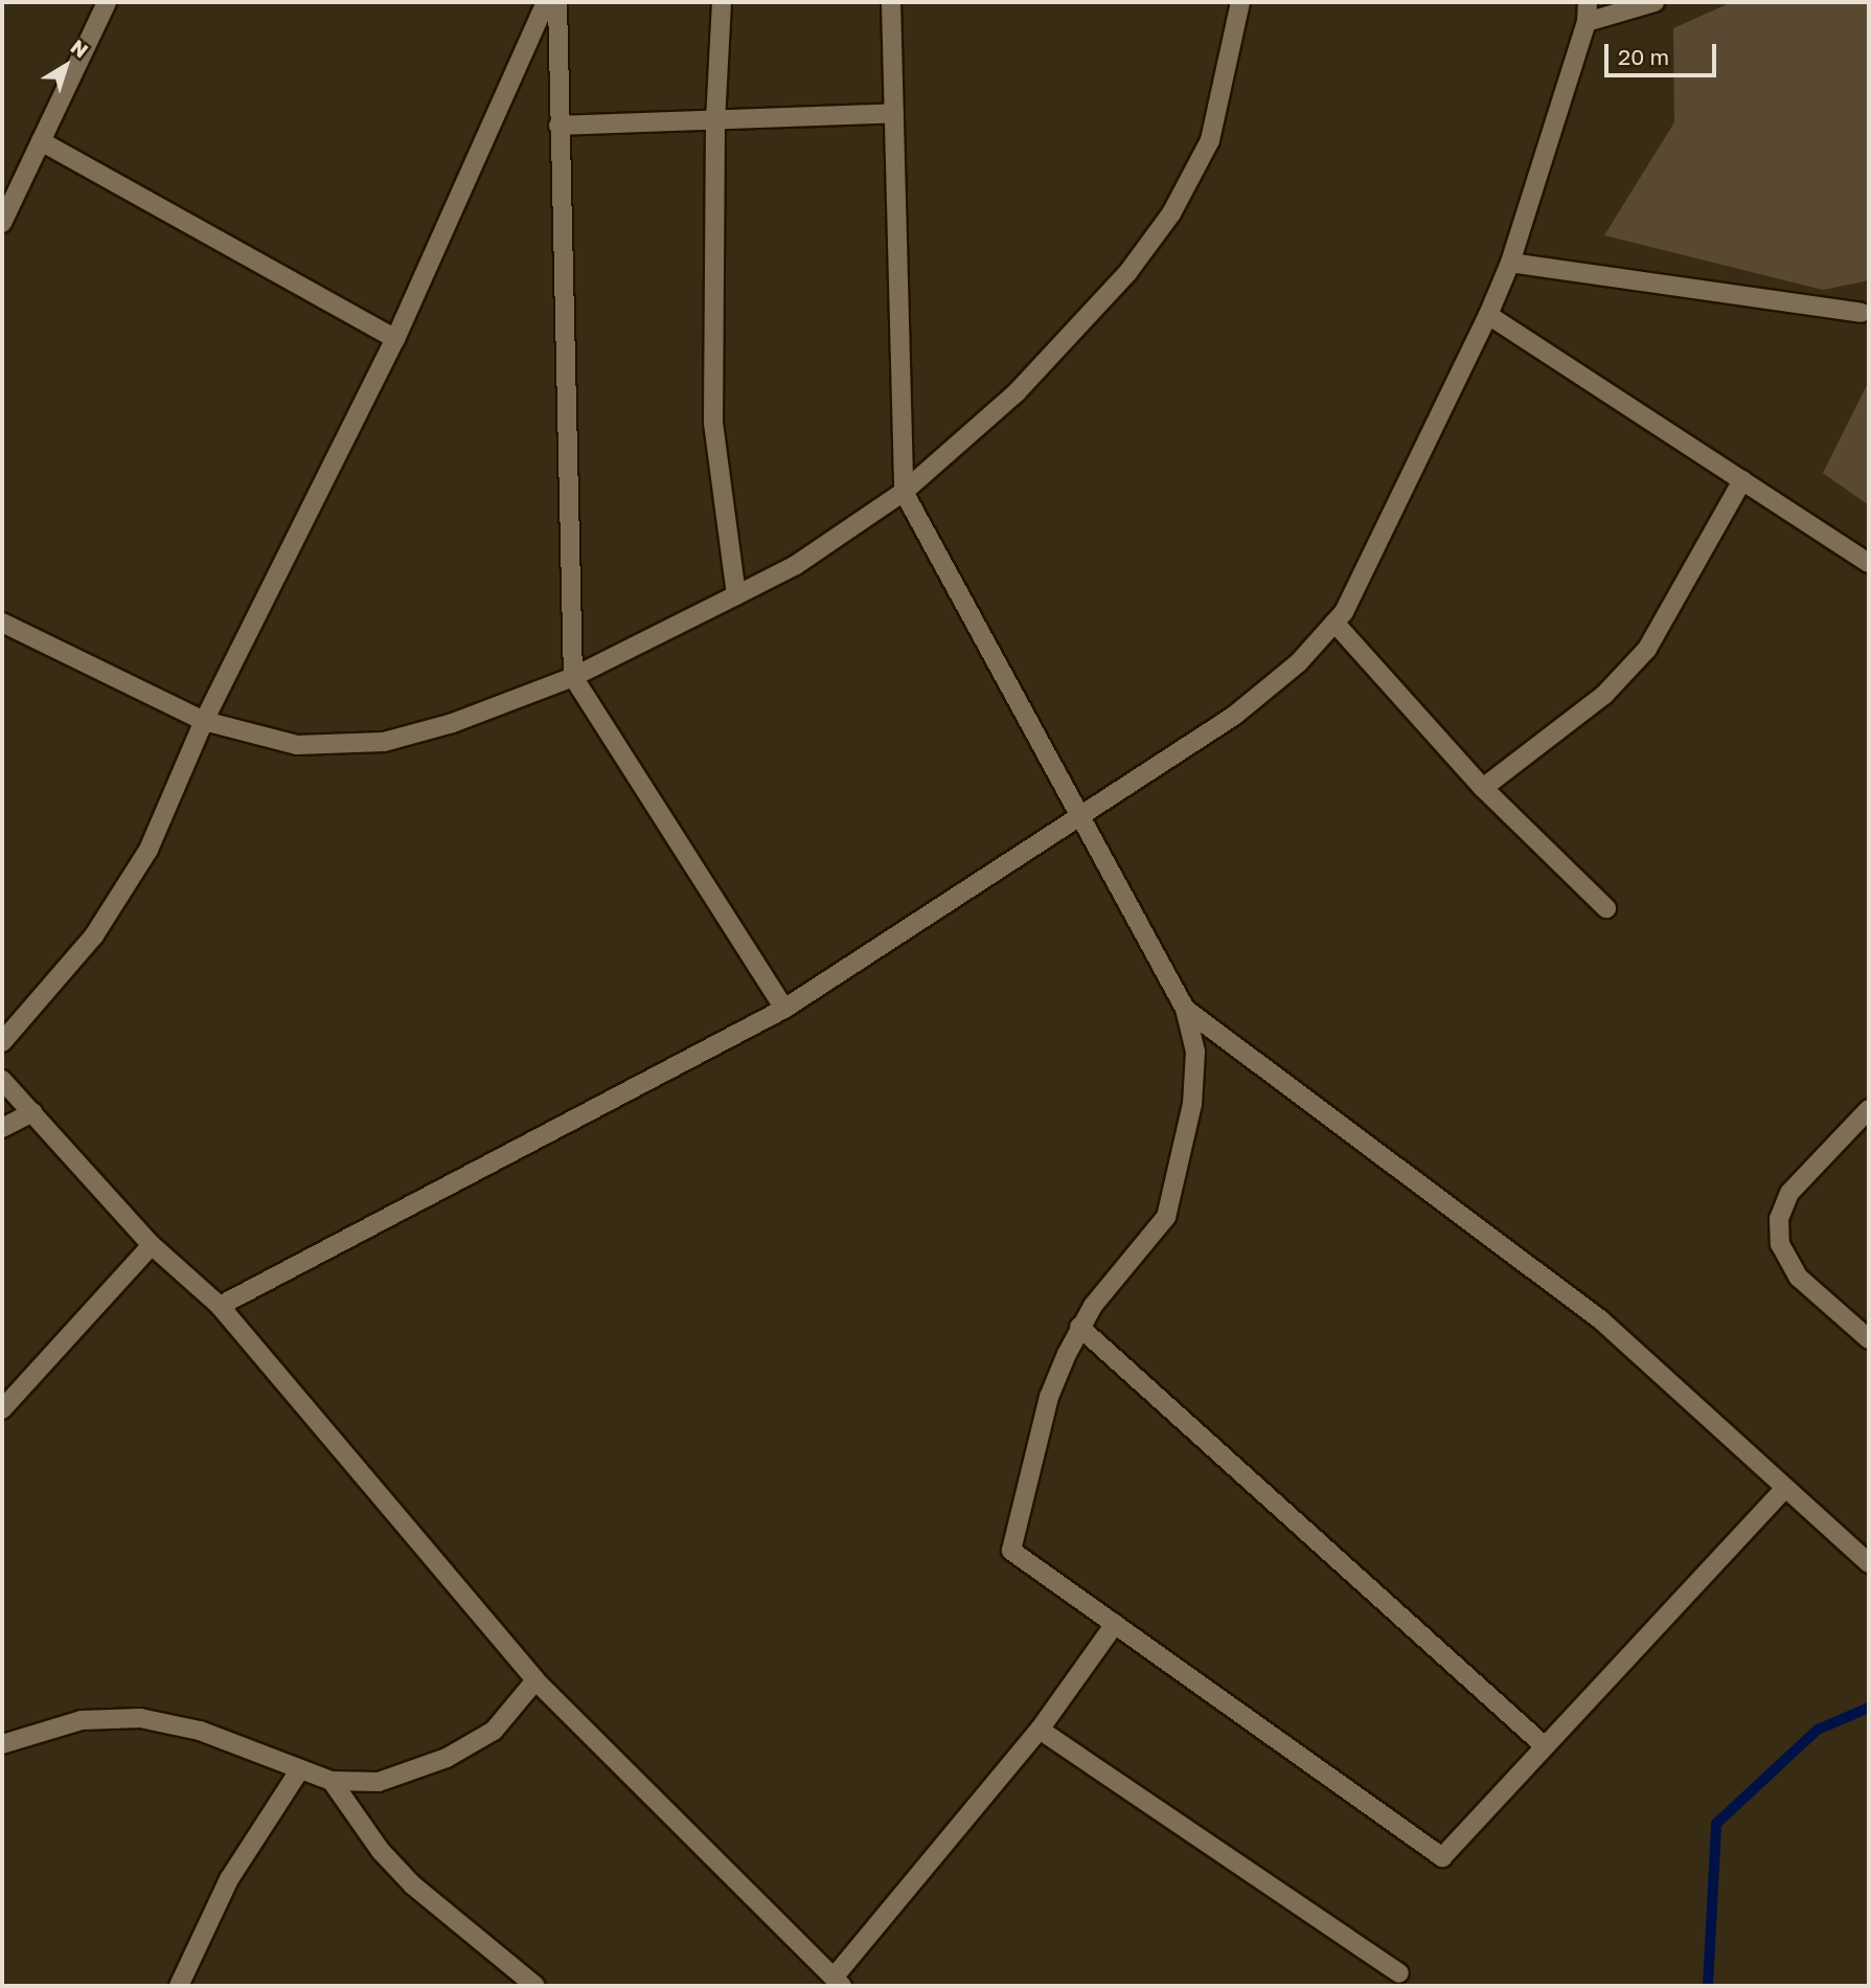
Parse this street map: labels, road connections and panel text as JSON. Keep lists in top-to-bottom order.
{
  "scale_bar": "20 m",
  "north": "top right"
}
